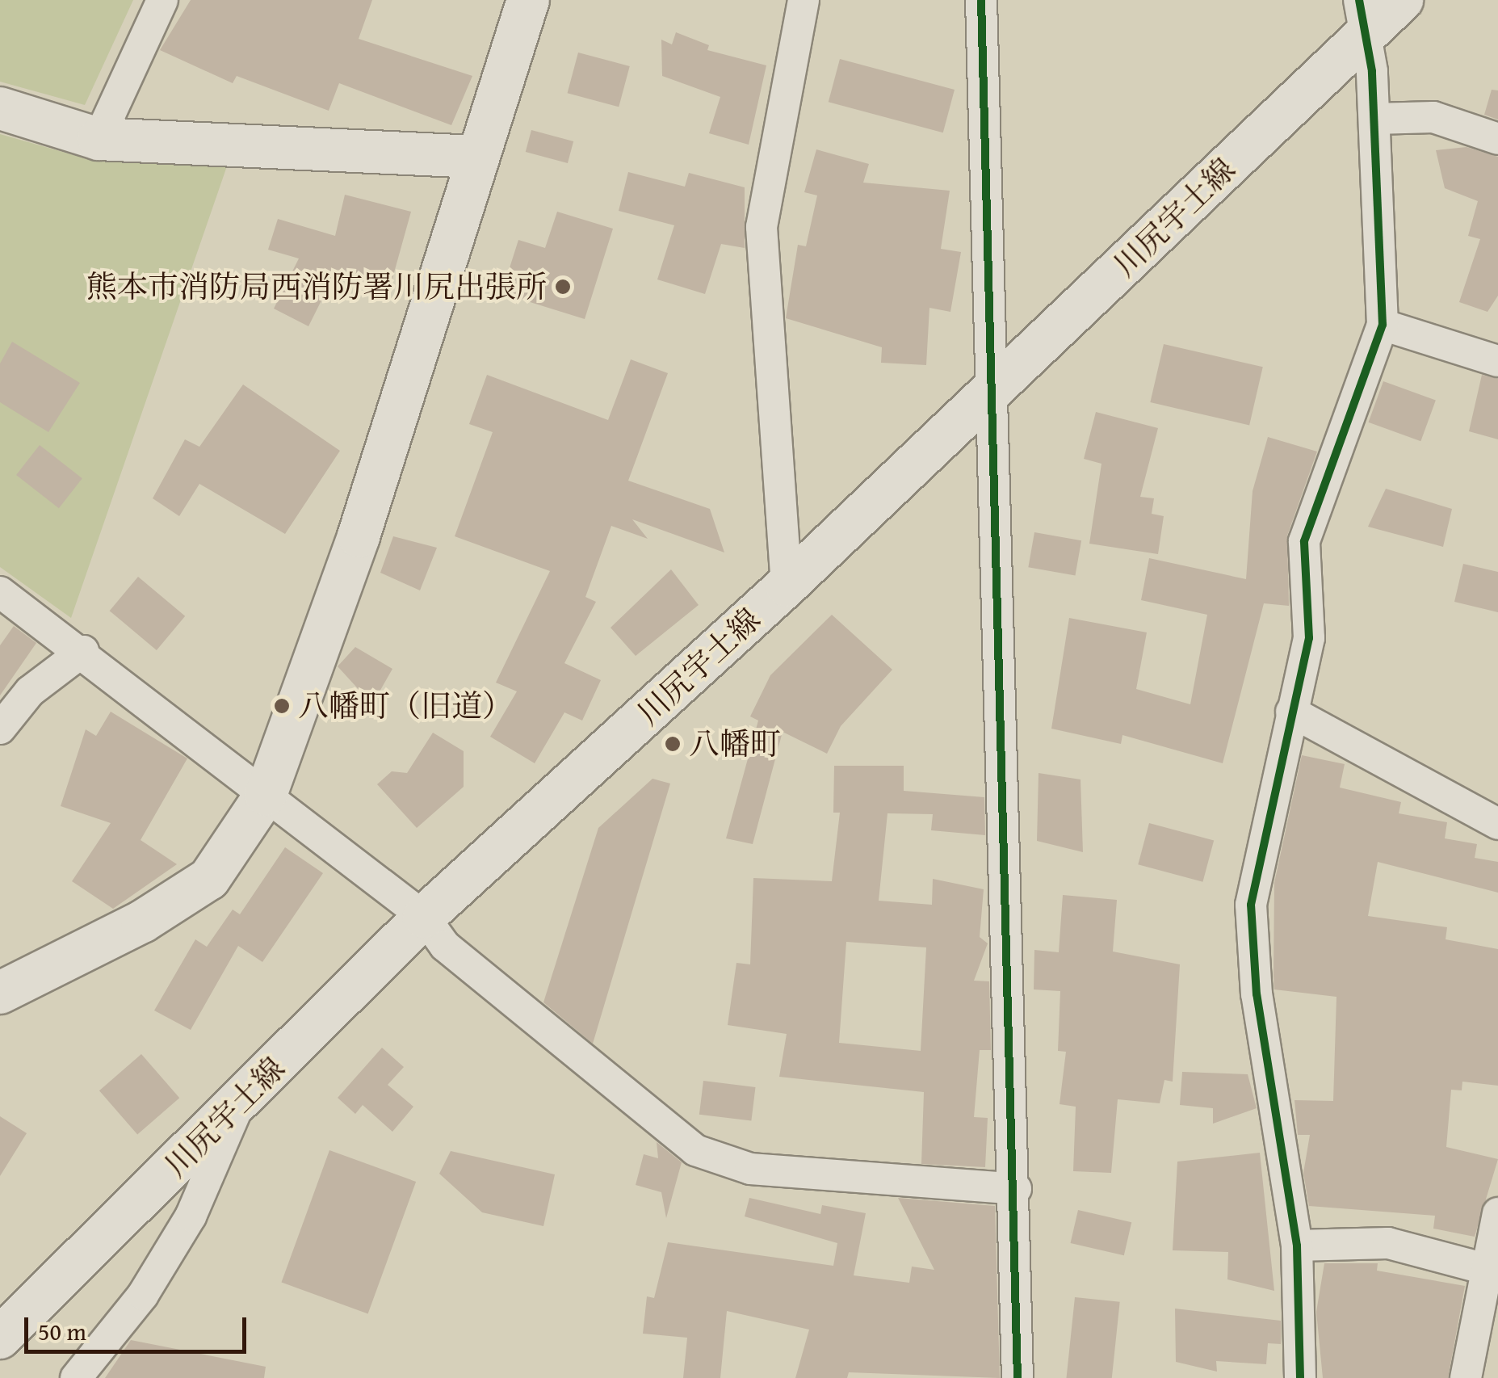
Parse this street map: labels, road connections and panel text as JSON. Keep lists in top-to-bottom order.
{
  "streets": {
    "main road": ["川尻宇土線"]
  },
  "places": ["熊本市消防局西消防署川尻出張所", "八幡町（旧道）", "八幡町"],
  "scale_bar": "50 m"
}
